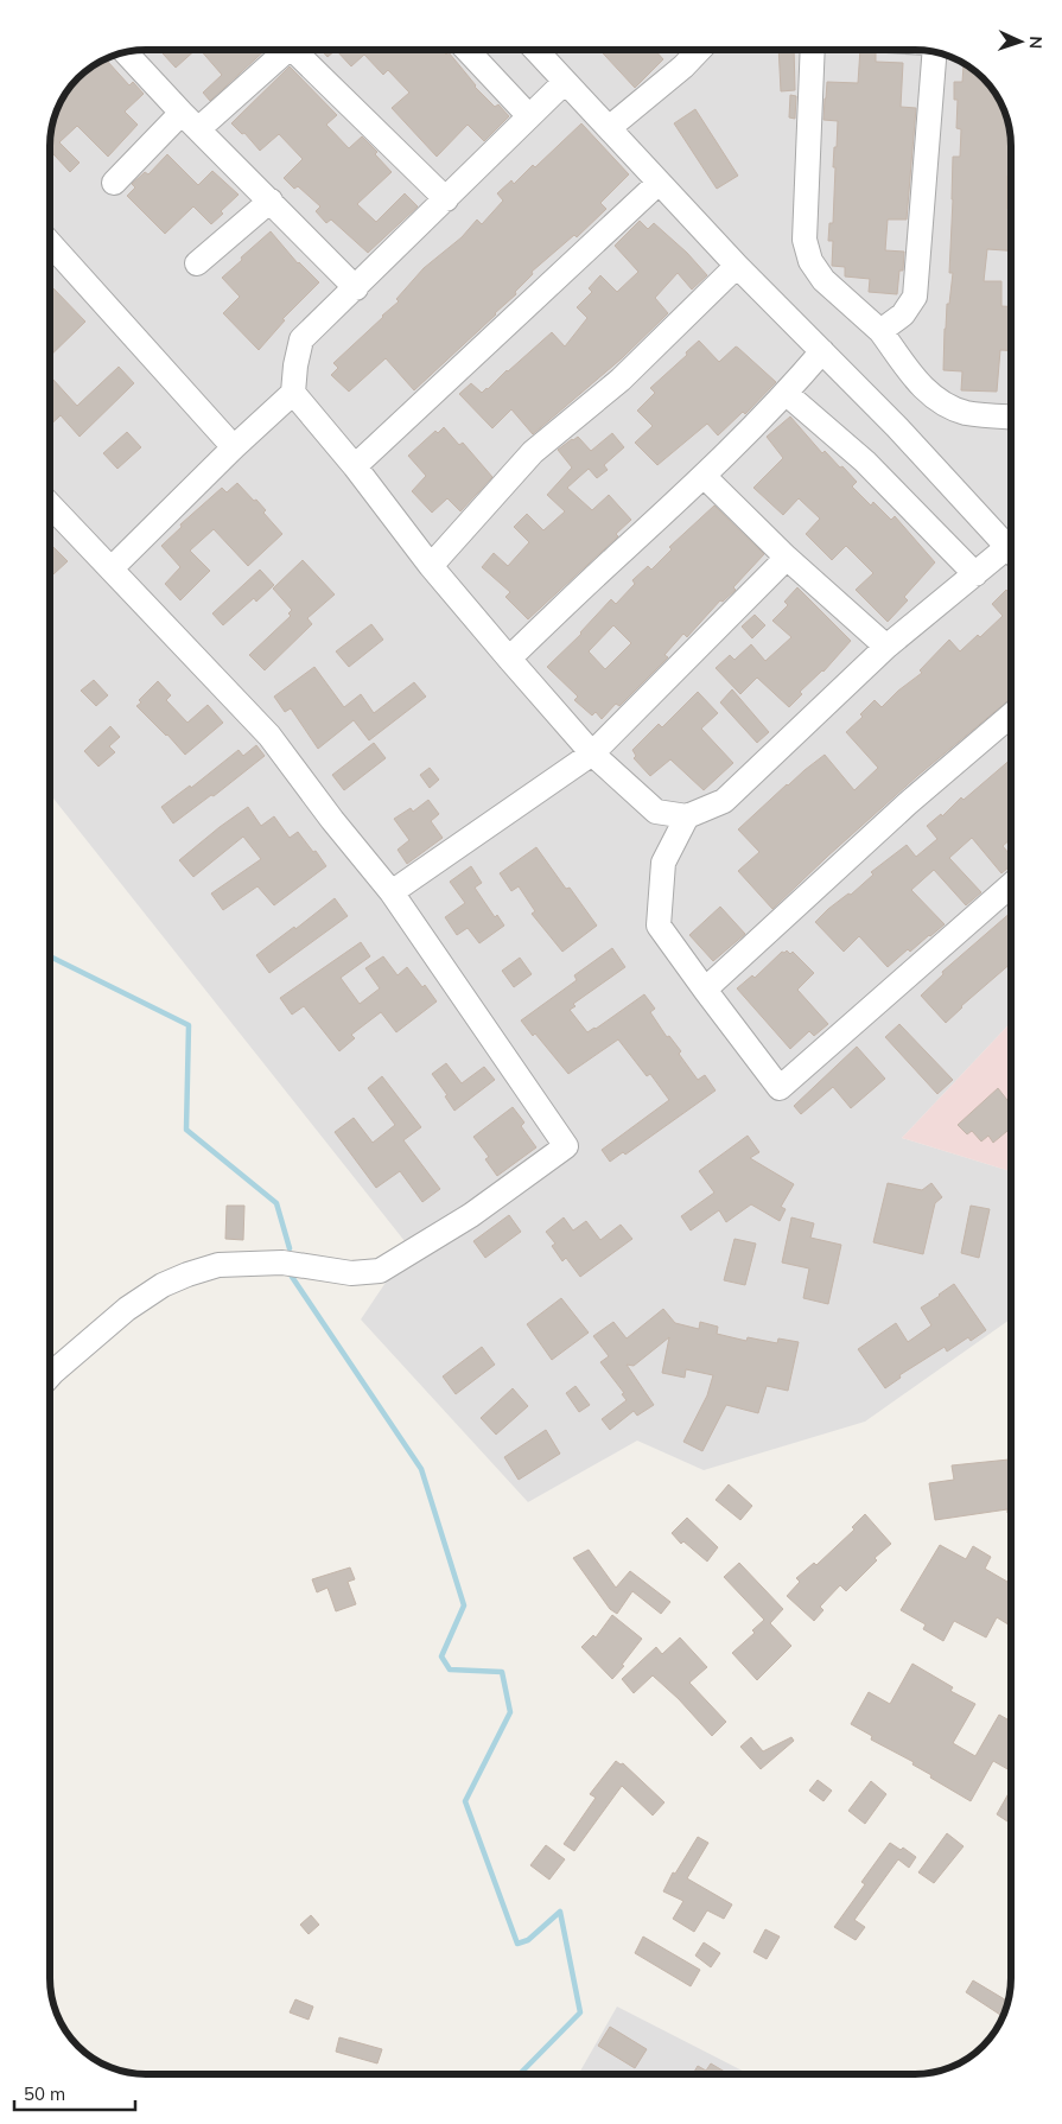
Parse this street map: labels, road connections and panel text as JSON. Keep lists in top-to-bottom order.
{
  "scale_bar": "50 m",
  "north": "right"
}
